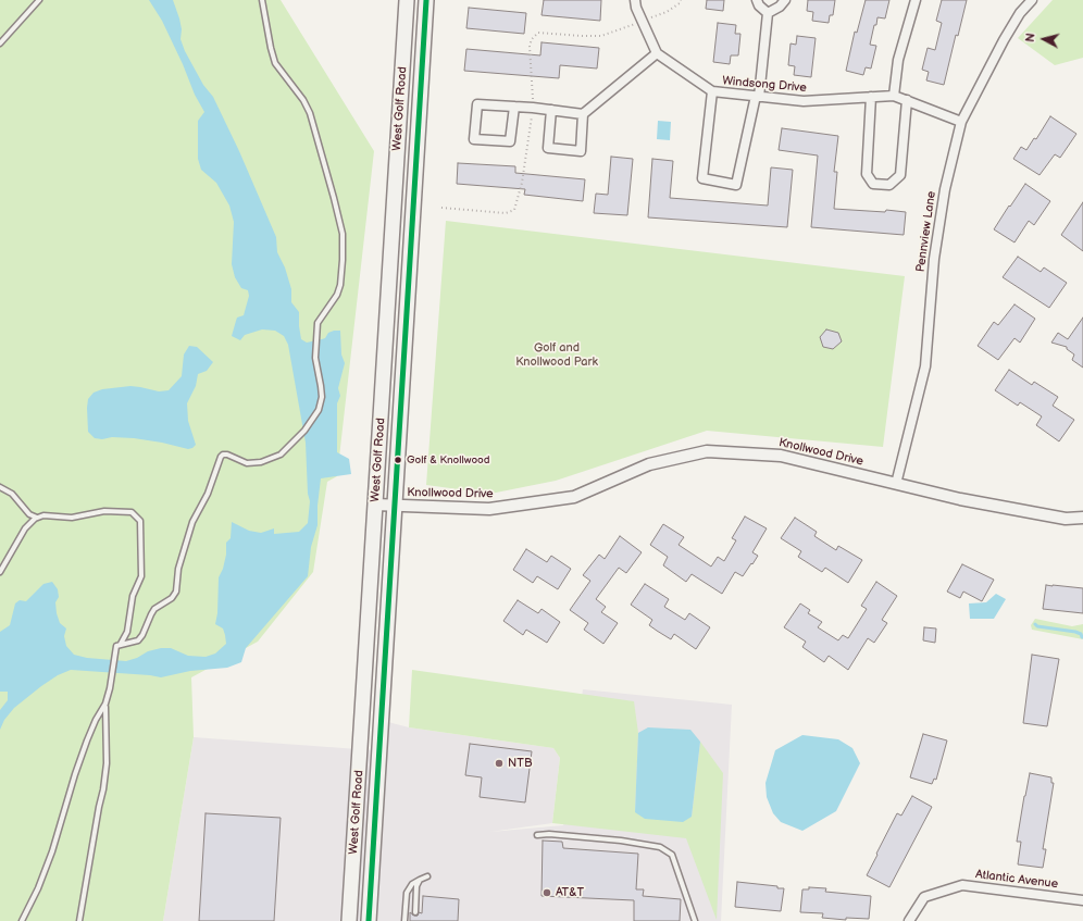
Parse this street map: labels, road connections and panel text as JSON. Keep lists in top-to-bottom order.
{
  "streets": {
    "main road": ["West Golf Road"],
    "street": [
      "Windsong Drive",
      "Pennview Lane",
      "Knollwood Drive",
      "Atlantic Avenue"
    ]
  },
  "crossings": [
    ["Windsong Drive", "Pennview Lane"],
    ["West Golf Road", "Knollwood Drive"],
    ["Pennview Lane", "Knollwood Drive"]
  ],
  "parks": ["Golf and Knollwood Park"],
  "places": ["Golf & Knollwood", "NTB", "AT&T"],
  "north": "left"
}
